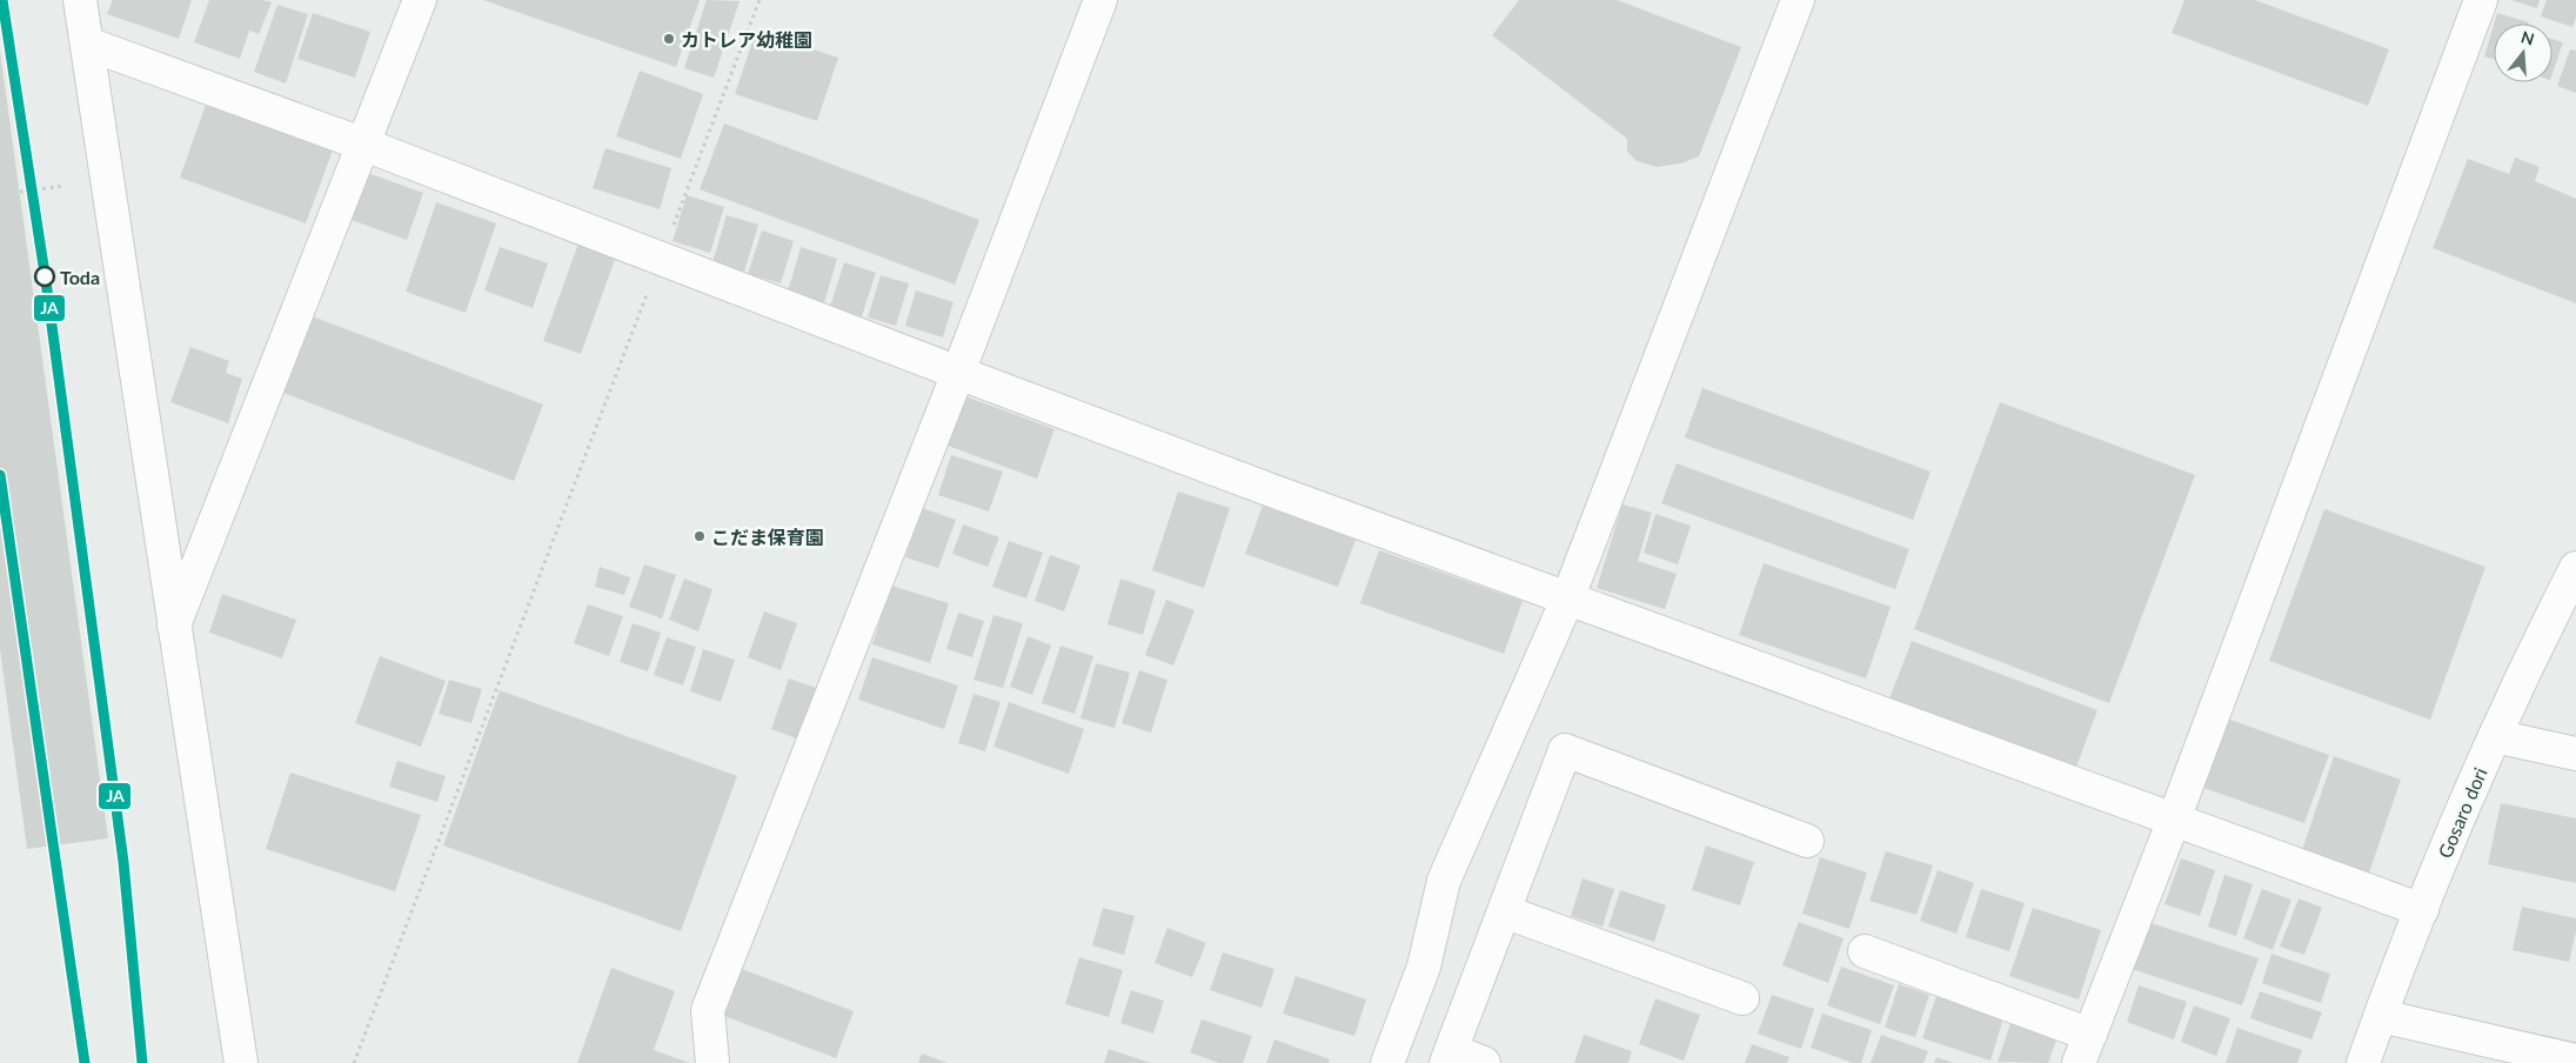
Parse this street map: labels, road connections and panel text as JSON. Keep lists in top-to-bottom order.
{
  "streets": {
    "street": ["Gosaro dori"]
  },
  "places": ["カトレア幼稚園", "Toda", "こだま保育園"],
  "lines": ["transit line JA"],
  "north": "top"
}
